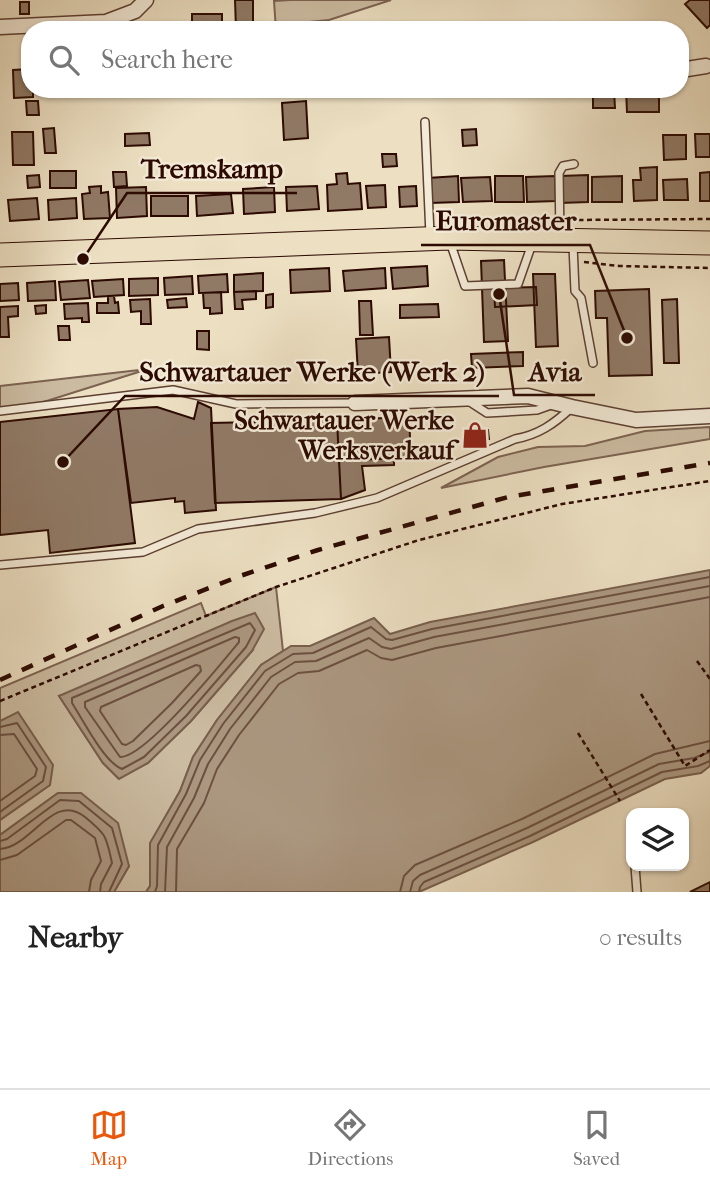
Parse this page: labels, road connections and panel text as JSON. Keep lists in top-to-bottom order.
{
  "places": {
    "other": [
      "Tremskamp",
      "Avia",
      "Euromaster",
      "Schwartauer Werke (Werk 2)"
    ],
    "shop": ["Schwartauer Werke Werksverkauf"]
  },
  "page": {
    "search": "Search here",
    "heading": ["Nearby", "0 results"],
    "nav": ["Map", "Directions", "Saved"]
  }
}
